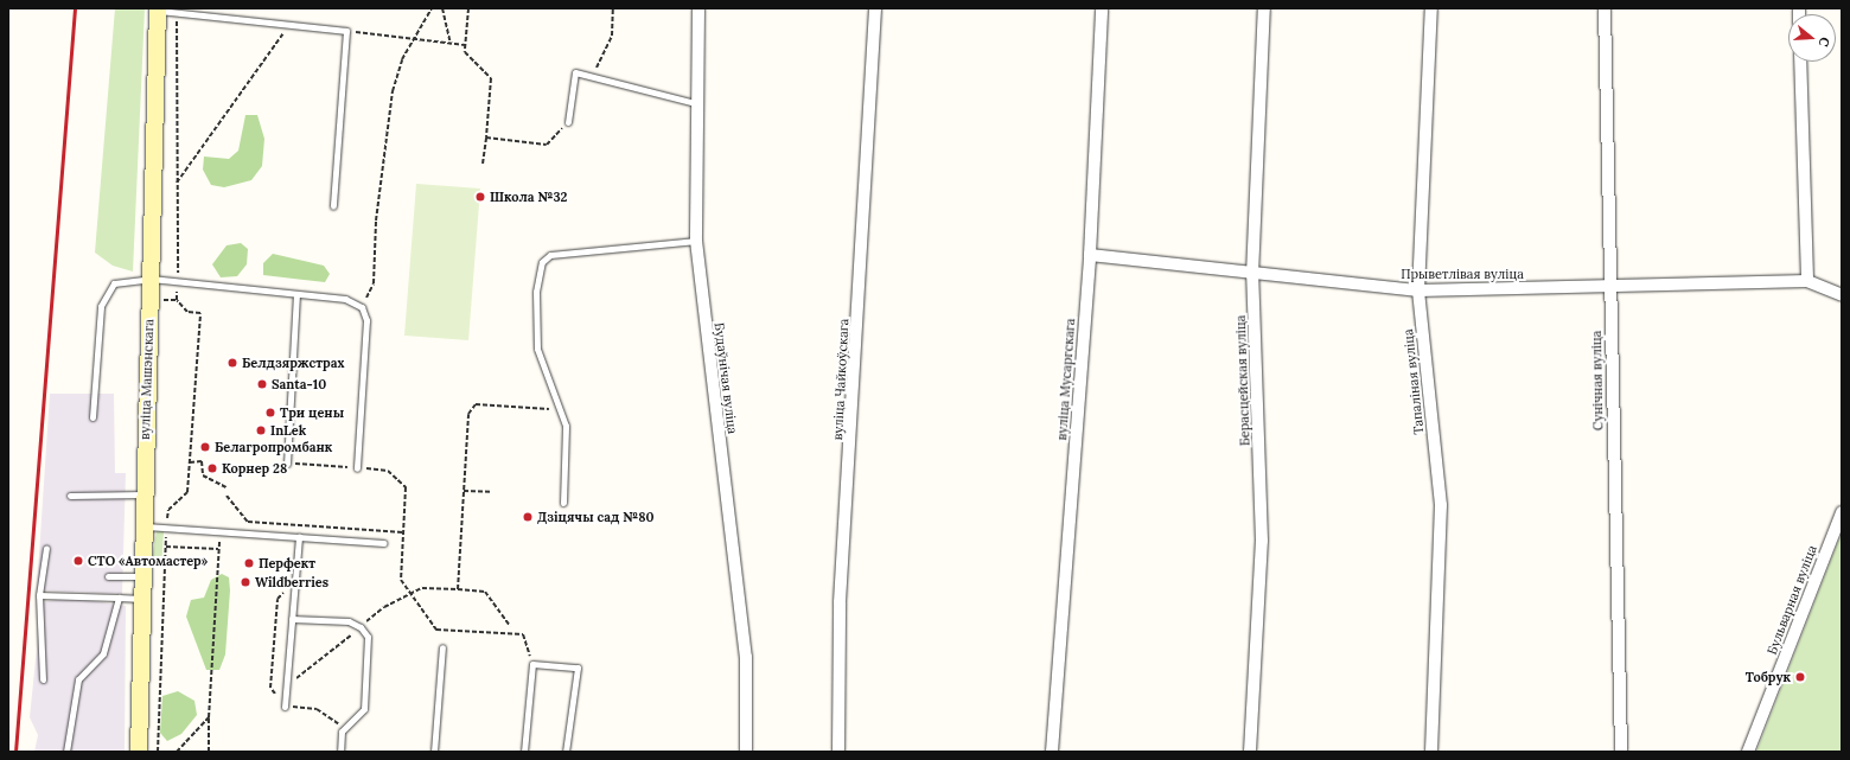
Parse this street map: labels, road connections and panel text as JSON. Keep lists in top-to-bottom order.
{
  "streets": {
    "main road": ["вуліца Машэнскага"],
    "street": [
      "Прыветлівая вуліца",
      "Будаўнічая вуліца",
      "вуліца Чайкоўскага",
      "вуліца Мусаргскага",
      "Берасцейская вуліца",
      "Сунічная вуліца",
      "Тапаліная вуліца",
      "Бульварная вуліца"
    ]
  },
  "crossings": [
    ["Прыветлівая вуліца", "вуліца Мусаргскага"],
    ["Прыветлівая вуліца", "Берасцейская вуліца"],
    ["Прыветлівая вуліца", "Сунічная вуліца"],
    ["Прыветлівая вуліца", "Тапаліная вуліца"]
  ],
  "places": [
    "Школа №32",
    "Белдзяржстрах",
    "Santa-10",
    "Три цены",
    "InLek",
    "Белагропромбанк",
    "Корнер 28",
    "Дзіцячы сад №80",
    "СТО «Автомастер»",
    "Перфект",
    "Wildberries",
    "Тобрук"
  ],
  "north": "right"
}
